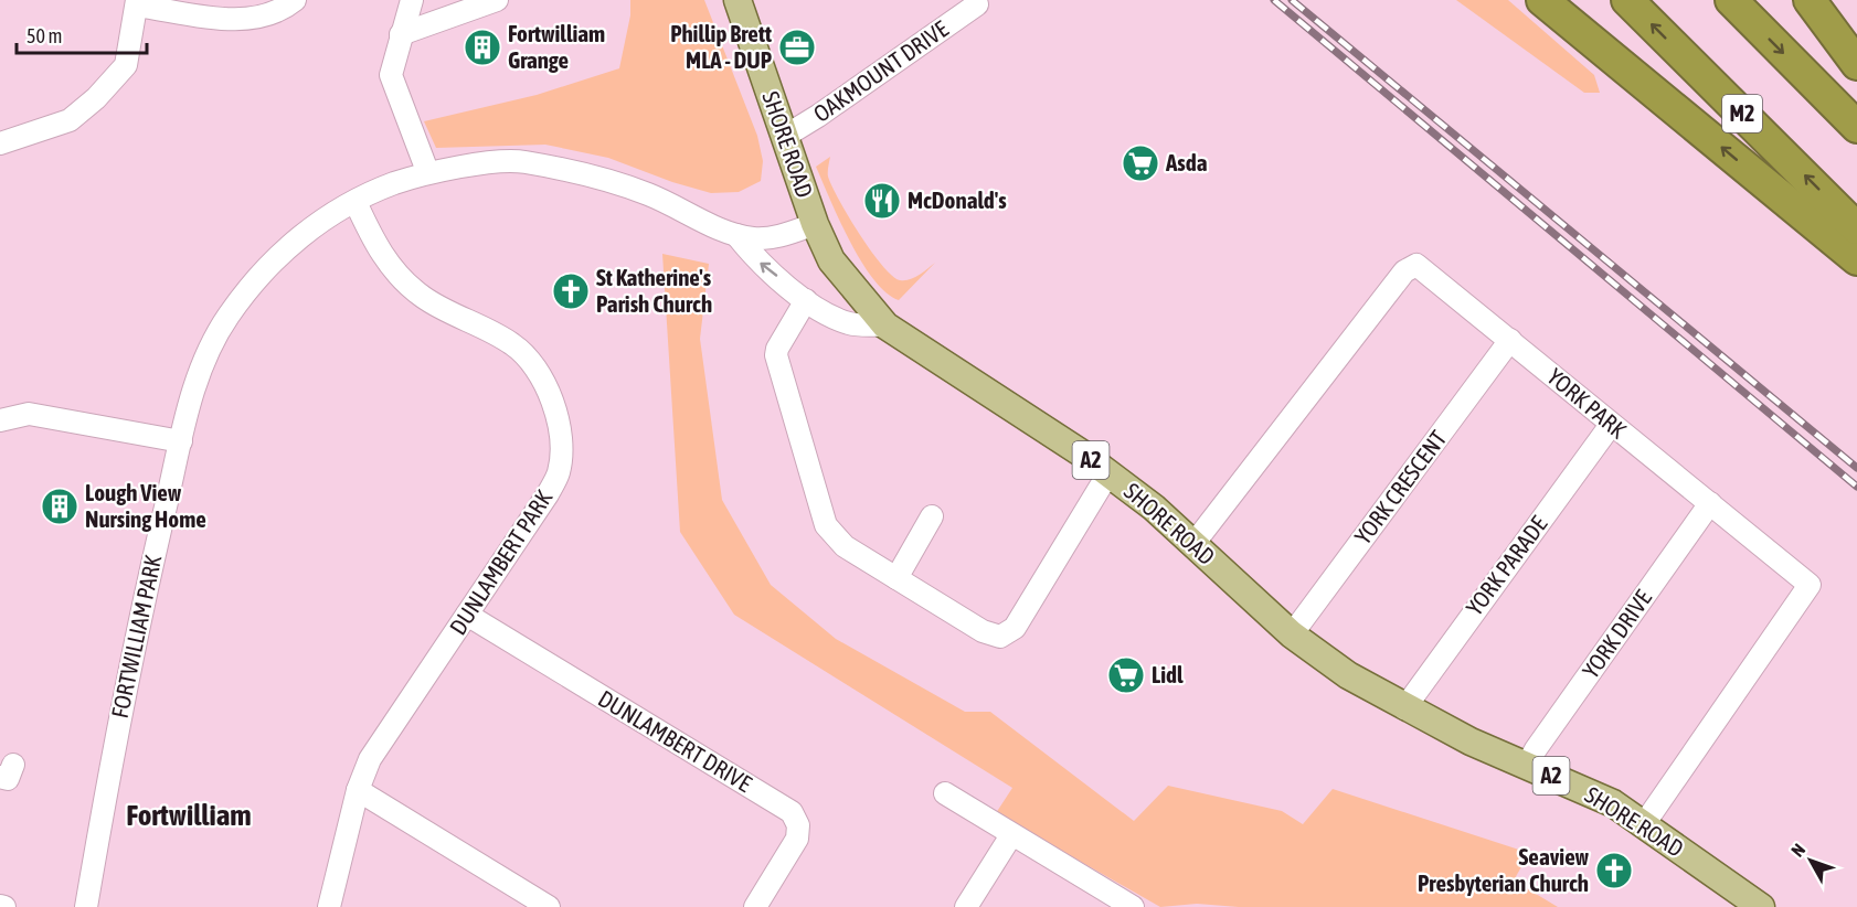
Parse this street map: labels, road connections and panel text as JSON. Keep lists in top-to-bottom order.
{
  "streets": {
    "highway": ["M2"],
    "main road": ["SHORE ROAD", "A2"],
    "street": [
      "OAKMOUNT DRIVE",
      "YORK PARK",
      "YORK CRESCENT",
      "DUNLAMBERT PARK",
      "YORK PARADE",
      "YORK DRIVE",
      "FORTWILLIAM PARK",
      "DUNLAMBERT DRIVE"
    ]
  },
  "crossings": [
    ["OAKMOUNT DRIVE", "SHORE ROAD"],
    ["SHORE ROAD", "YORK PARK"],
    ["SHORE ROAD", "YORK CRESCENT"],
    ["SHORE ROAD", "YORK PARADE"],
    ["SHORE ROAD", "YORK DRIVE"],
    ["SHORE ROAD", "FORTWILLIAM PARK"],
    ["YORK PARK", "YORK CRESCENT"],
    ["YORK PARK", "YORK PARADE"],
    ["YORK PARK", "YORK DRIVE"],
    ["DUNLAMBERT PARK", "FORTWILLIAM PARK"],
    ["DUNLAMBERT PARK", "DUNLAMBERT DRIVE"]
  ],
  "districts": ["Fortwilliam"],
  "places": {
    "building": ["Fortwilliam Grange", "Lough View Nursing Home"],
    "office": ["Phillip Brett MLA - DUP"],
    "supermarket": ["Asda", "Lidl"],
    "restaurant": ["McDonald's"],
    "church": ["St Katherine's Parish Church", "Seaview Presbyterian Church"]
  },
  "scale_bar": "50 m",
  "north": "top left"
}
